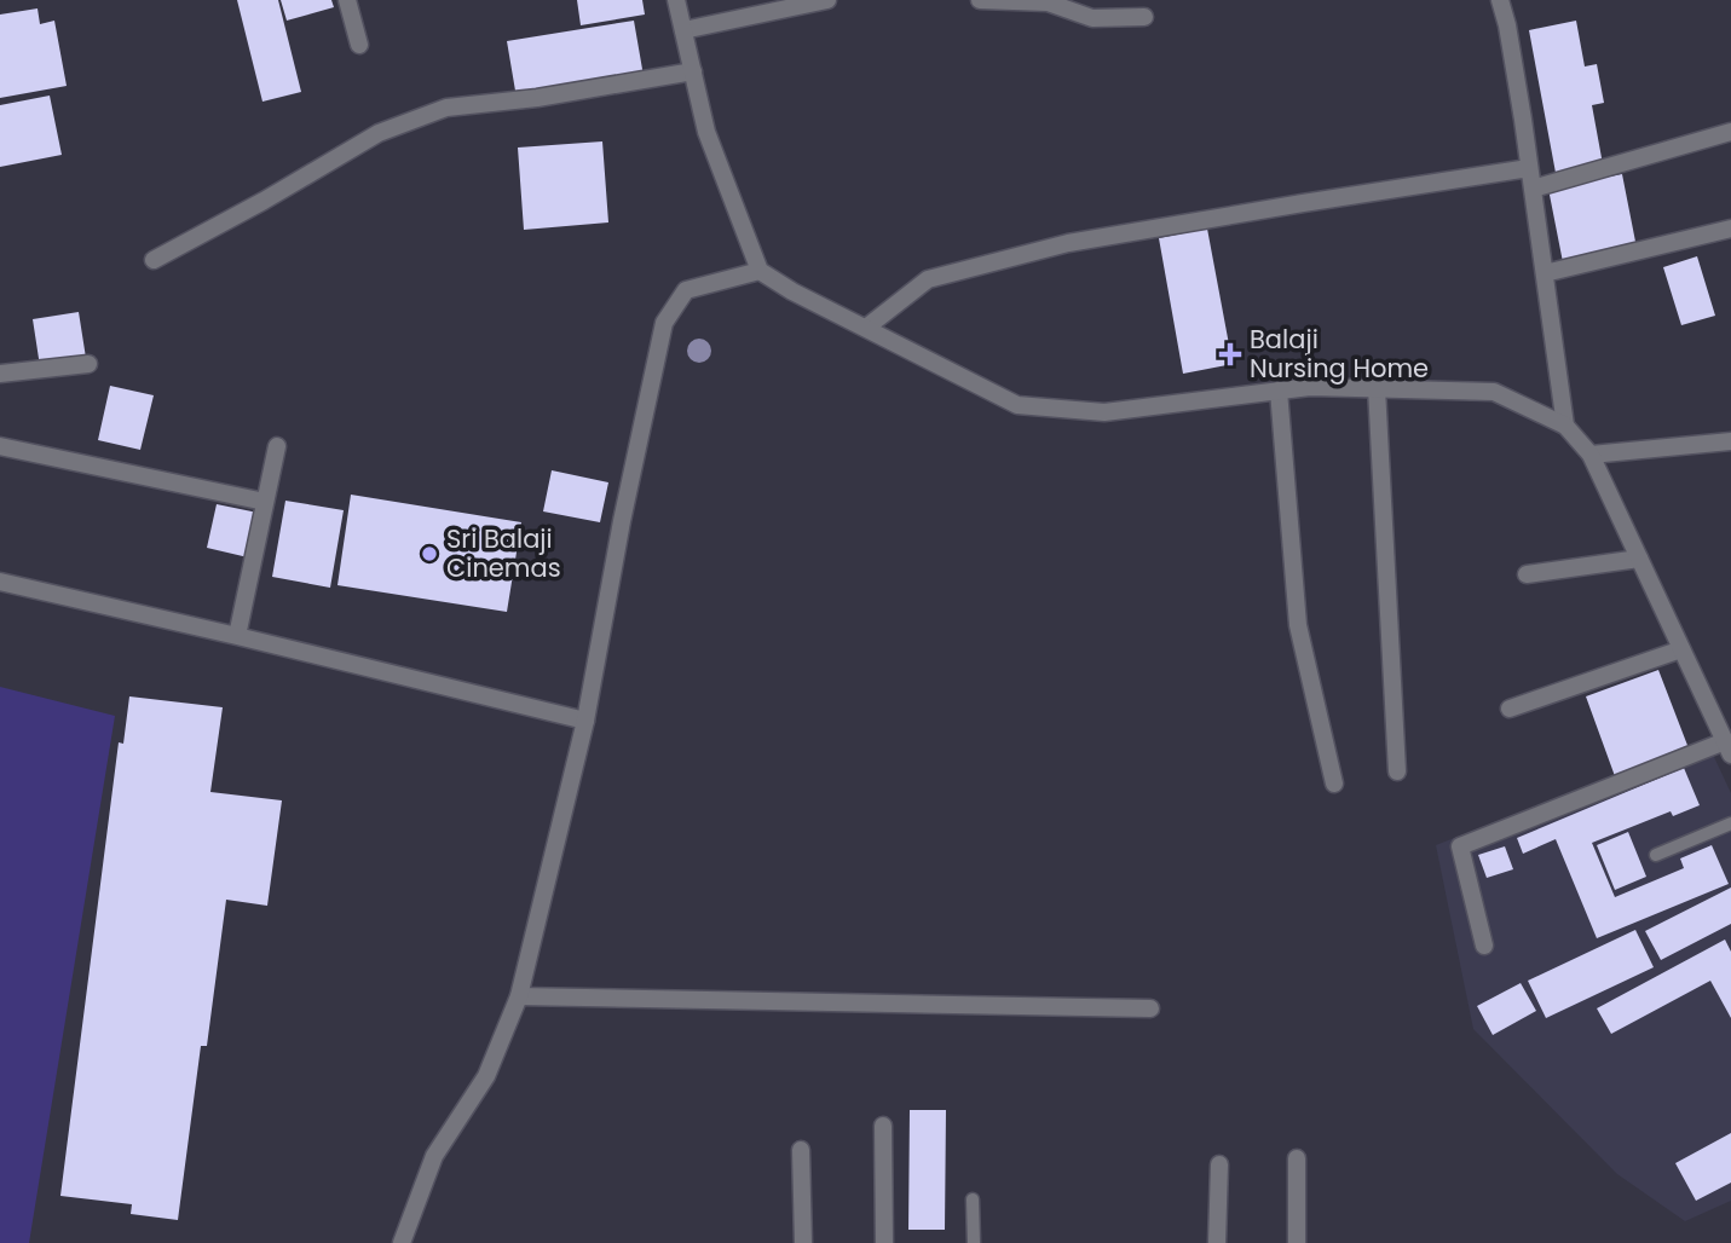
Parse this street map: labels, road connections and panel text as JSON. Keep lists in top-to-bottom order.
{
  "places": {
    "health": ["Balaji Nursing Home"],
    "other": ["Sri Balaji Cinemas"]
  }
}
